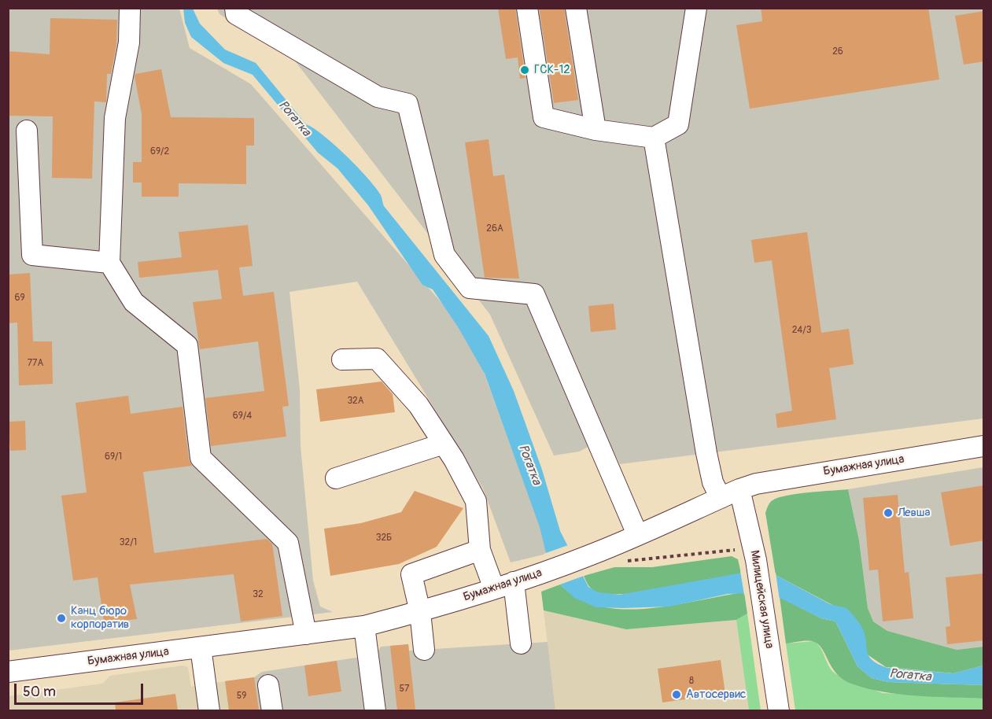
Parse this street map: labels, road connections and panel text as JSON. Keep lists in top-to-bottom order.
{
  "streets": {
    "street": ["Бумажная улица", "Милицейская улица"]
  },
  "crossings": [
    ["Бумажная улица", "Милицейская улица"]
  ],
  "water": ["Рогатка"],
  "places": [
    "ГСК-12",
    "Левша",
    "Канц бюро корпоратив",
    "Автосервис"
  ],
  "house_numbers": [
    "26",
    "69/2",
    "26А",
    "69",
    "24/3",
    "77А",
    "32А",
    "69/4",
    "69/1",
    "32Б",
    "32/1",
    "32",
    "8",
    "57",
    "59"
  ],
  "scale_bar": "50 m"
}
